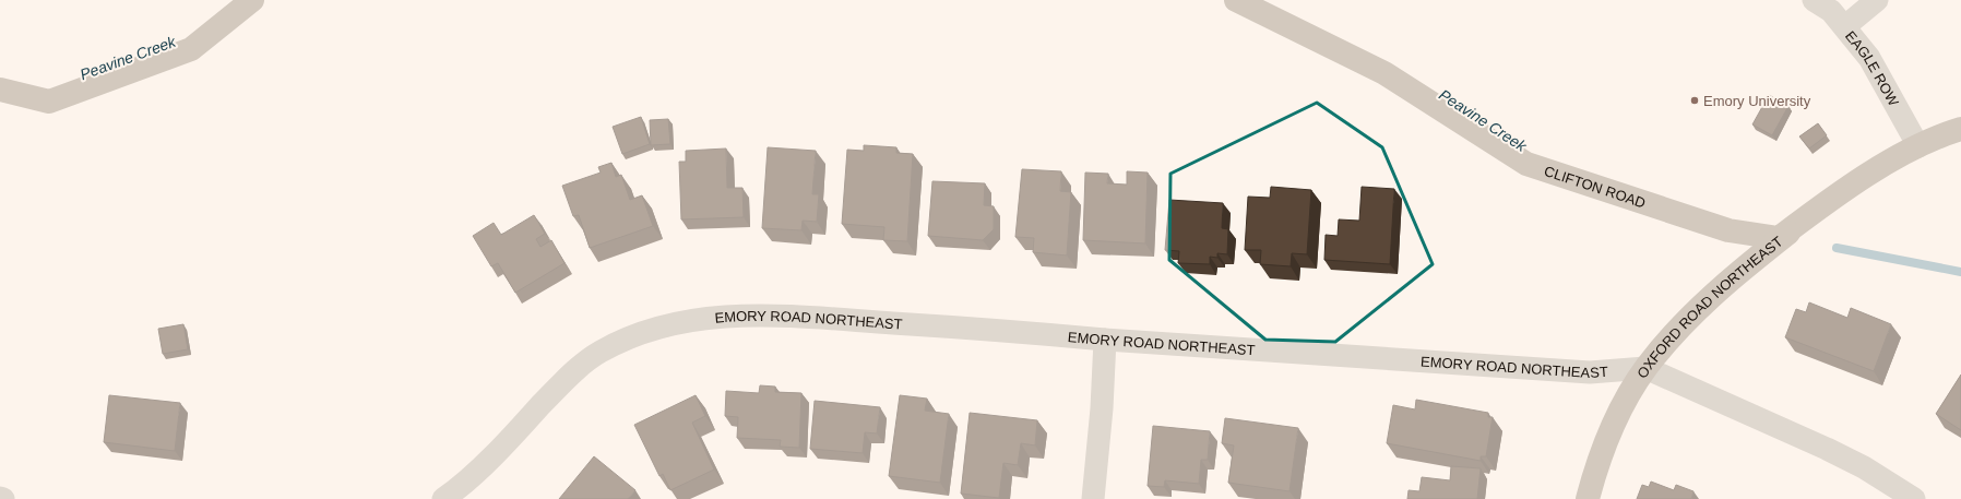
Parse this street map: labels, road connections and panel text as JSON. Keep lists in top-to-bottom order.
{
  "streets": {
    "main road": ["CLIFTON ROAD", "OXFORD ROAD NORTHEAST"],
    "street": ["EAGLE ROW", "EMORY ROAD NORTHEAST"]
  },
  "crossings": [
    ["EAGLE ROW", "CLIFTON ROAD"],
    ["CLIFTON ROAD", "OXFORD ROAD NORTHEAST"],
    ["OXFORD ROAD NORTHEAST", "EMORY ROAD NORTHEAST"]
  ],
  "water": ["Peavine Creek"],
  "places": ["Emory University"]
}
